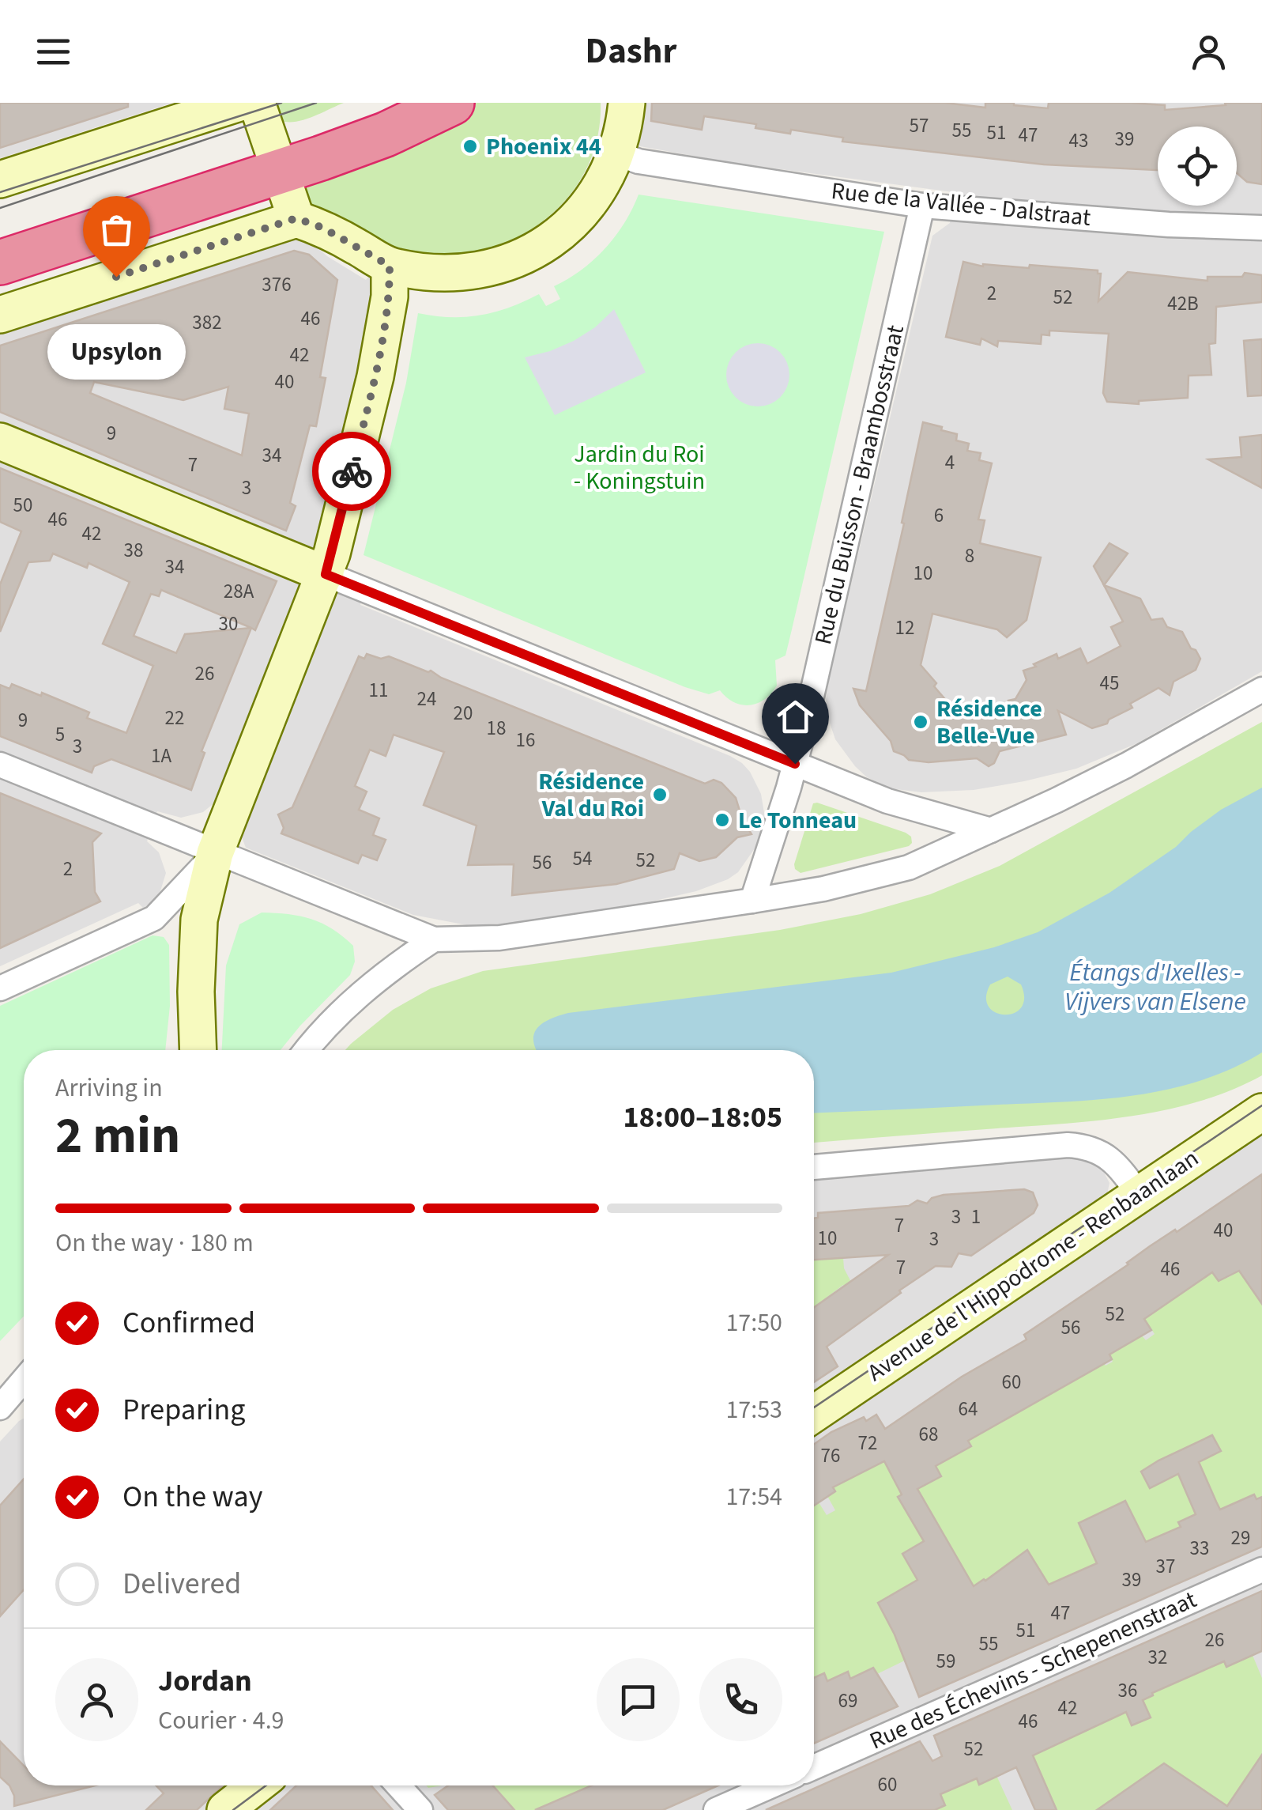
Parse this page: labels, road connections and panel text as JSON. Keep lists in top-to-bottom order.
{
  "streets": {
    "main road": ["Avenue de l'Hippodrome - Renbaanlaan"],
    "street": ["Rue de la Vallée - Dalstraat", "Rue du Buisson - Braambosstraat", "Rue des Échevins - Schepenenstraat"]
  },
  "crossings": [
    ["Rue de la Vallée - Dalstraat", "Rue du Buisson - Braambosstraat"]
  ],
  "water": ["Étangs d'Ixelles - Vijvers van Elsene"],
  "parks": ["Jardin du Roi - Koningstuin"],
  "places": [
    "Phoenix 44",
    "Upsylon",
    "Résidence Belle-Vue",
    "Résidence Val du Roi",
    "Le Tonneau"
  ],
  "house_numbers": [
    "57",
    "55",
    "51",
    "47",
    "39",
    "43",
    "376",
    "2",
    "52",
    "42B",
    "46",
    "382",
    "42",
    "40",
    "9",
    "34",
    "4",
    "7",
    "3",
    "50",
    "6",
    "46",
    "42",
    "38",
    "8",
    "34",
    "10",
    "28A",
    "30",
    "12",
    "26",
    "45",
    "11",
    "24",
    "20",
    "22",
    "9",
    "18",
    "5",
    "16",
    "3",
    "1A",
    "54",
    "52",
    "56",
    "2",
    "3",
    "1",
    "7",
    "40",
    "10",
    "3",
    "7",
    "46",
    "52",
    "56",
    "60",
    "64",
    "68",
    "72",
    "76",
    "29",
    "33",
    "37",
    "39",
    "47",
    "51",
    "26",
    "55",
    "32",
    "59",
    "36",
    "69",
    "42",
    "46",
    "52",
    "60"
  ],
  "page": {
    "header": "Dashr",
    "bubble": "Upsylon",
    "heading": ["2 min", "Arriving in", "18:00–18:05"],
    "panel": ["Jordan", "Courier · 4.9"],
    "bar": "On the way · 180 m",
    "list": [
      ["Confirmed", "17:50"],
      ["Preparing", "17:53"],
      ["On the way", "17:54"],
      "Delivered"
    ]
  }
}
